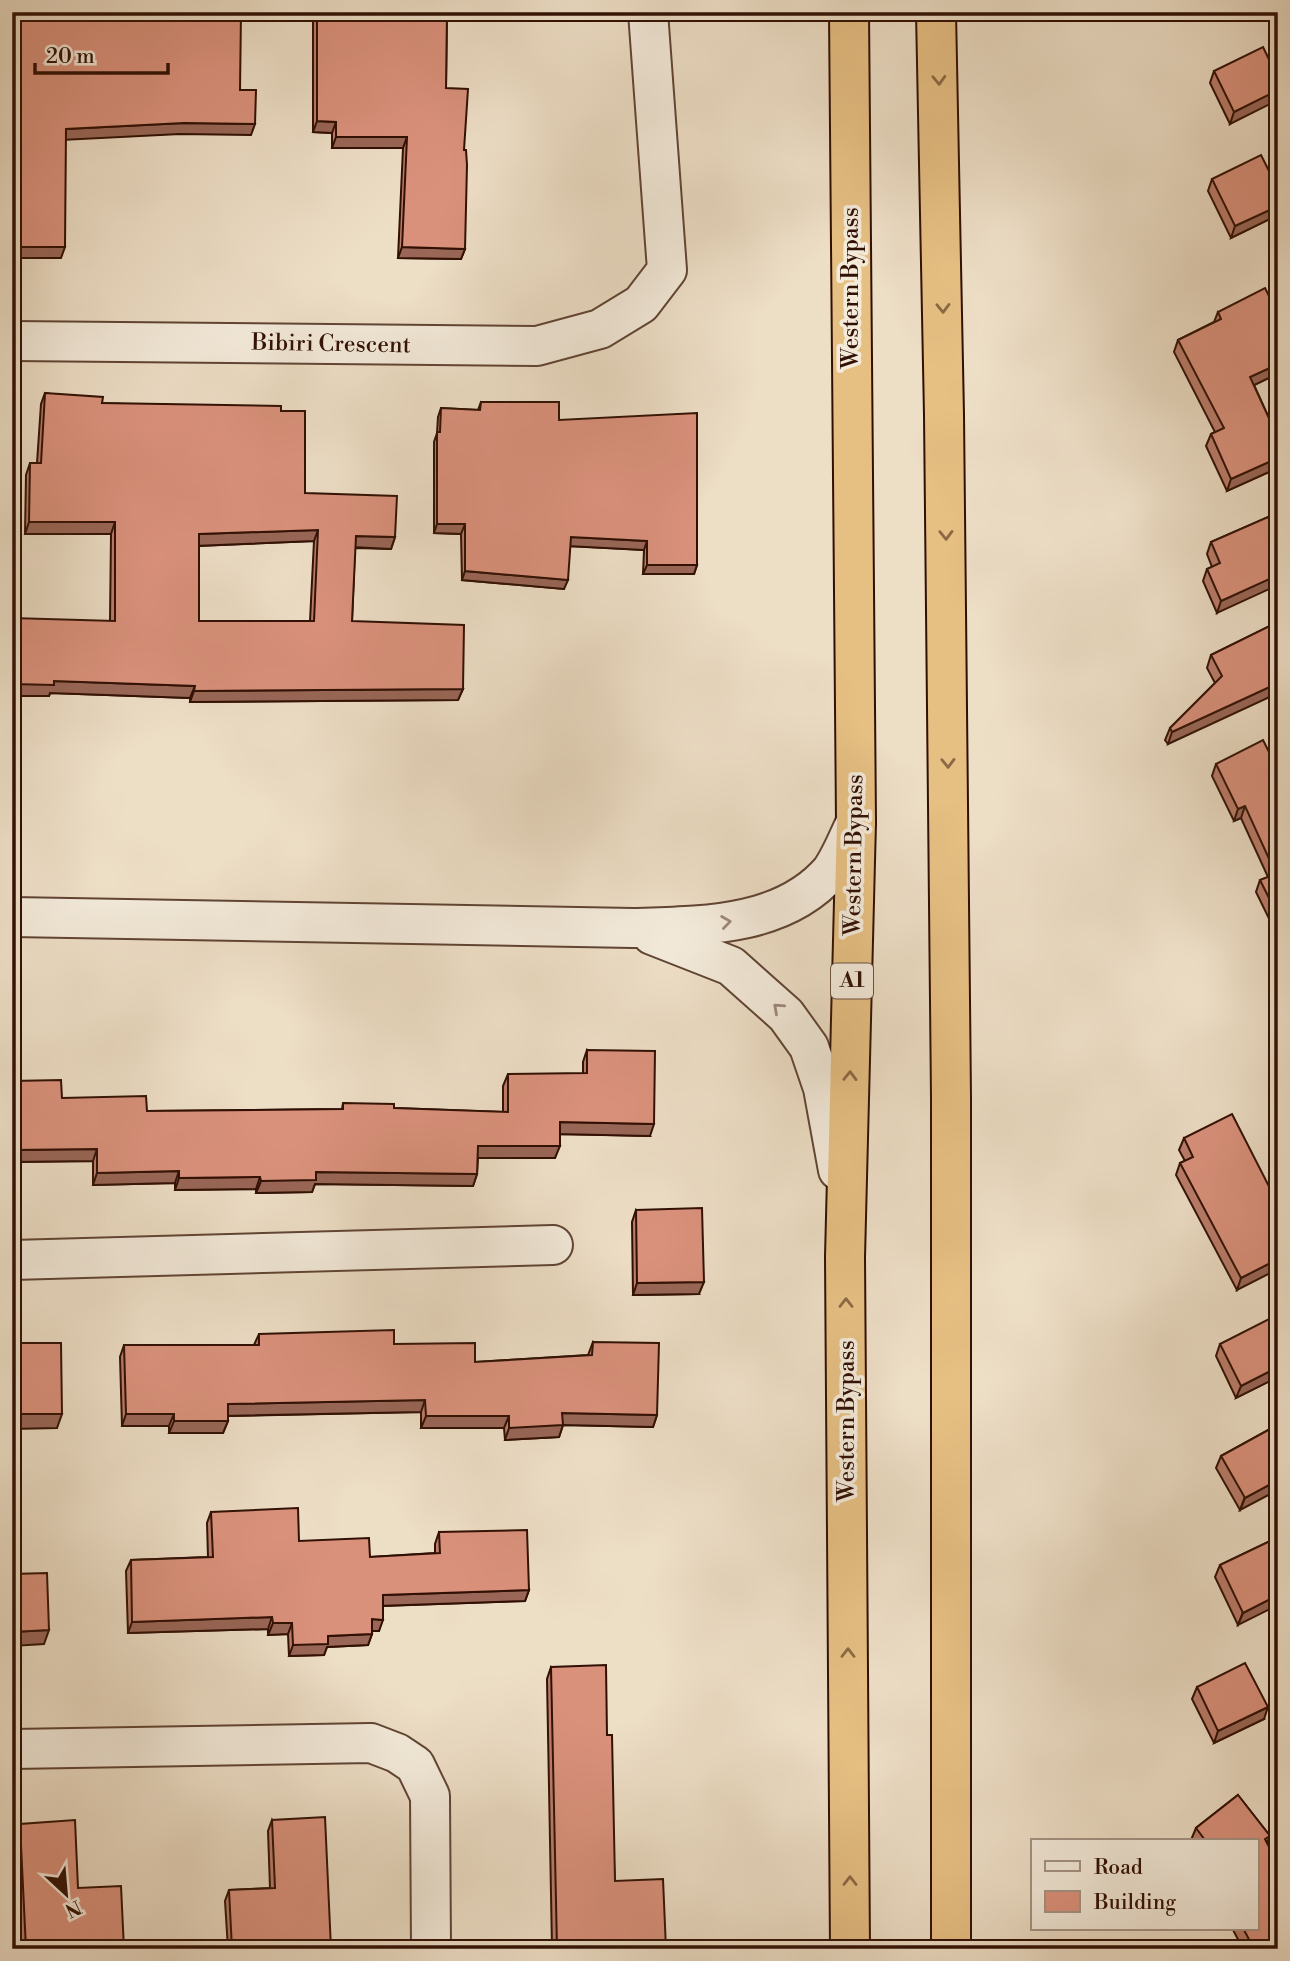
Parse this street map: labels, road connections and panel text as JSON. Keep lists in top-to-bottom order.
{
  "streets": {
    "highway": ["Western Bypass", "A1"],
    "street": ["Bibiri Crescent"]
  },
  "legend": ["Road", "Building"],
  "scale_bar": "20 m",
  "north": "bottom right"
}
